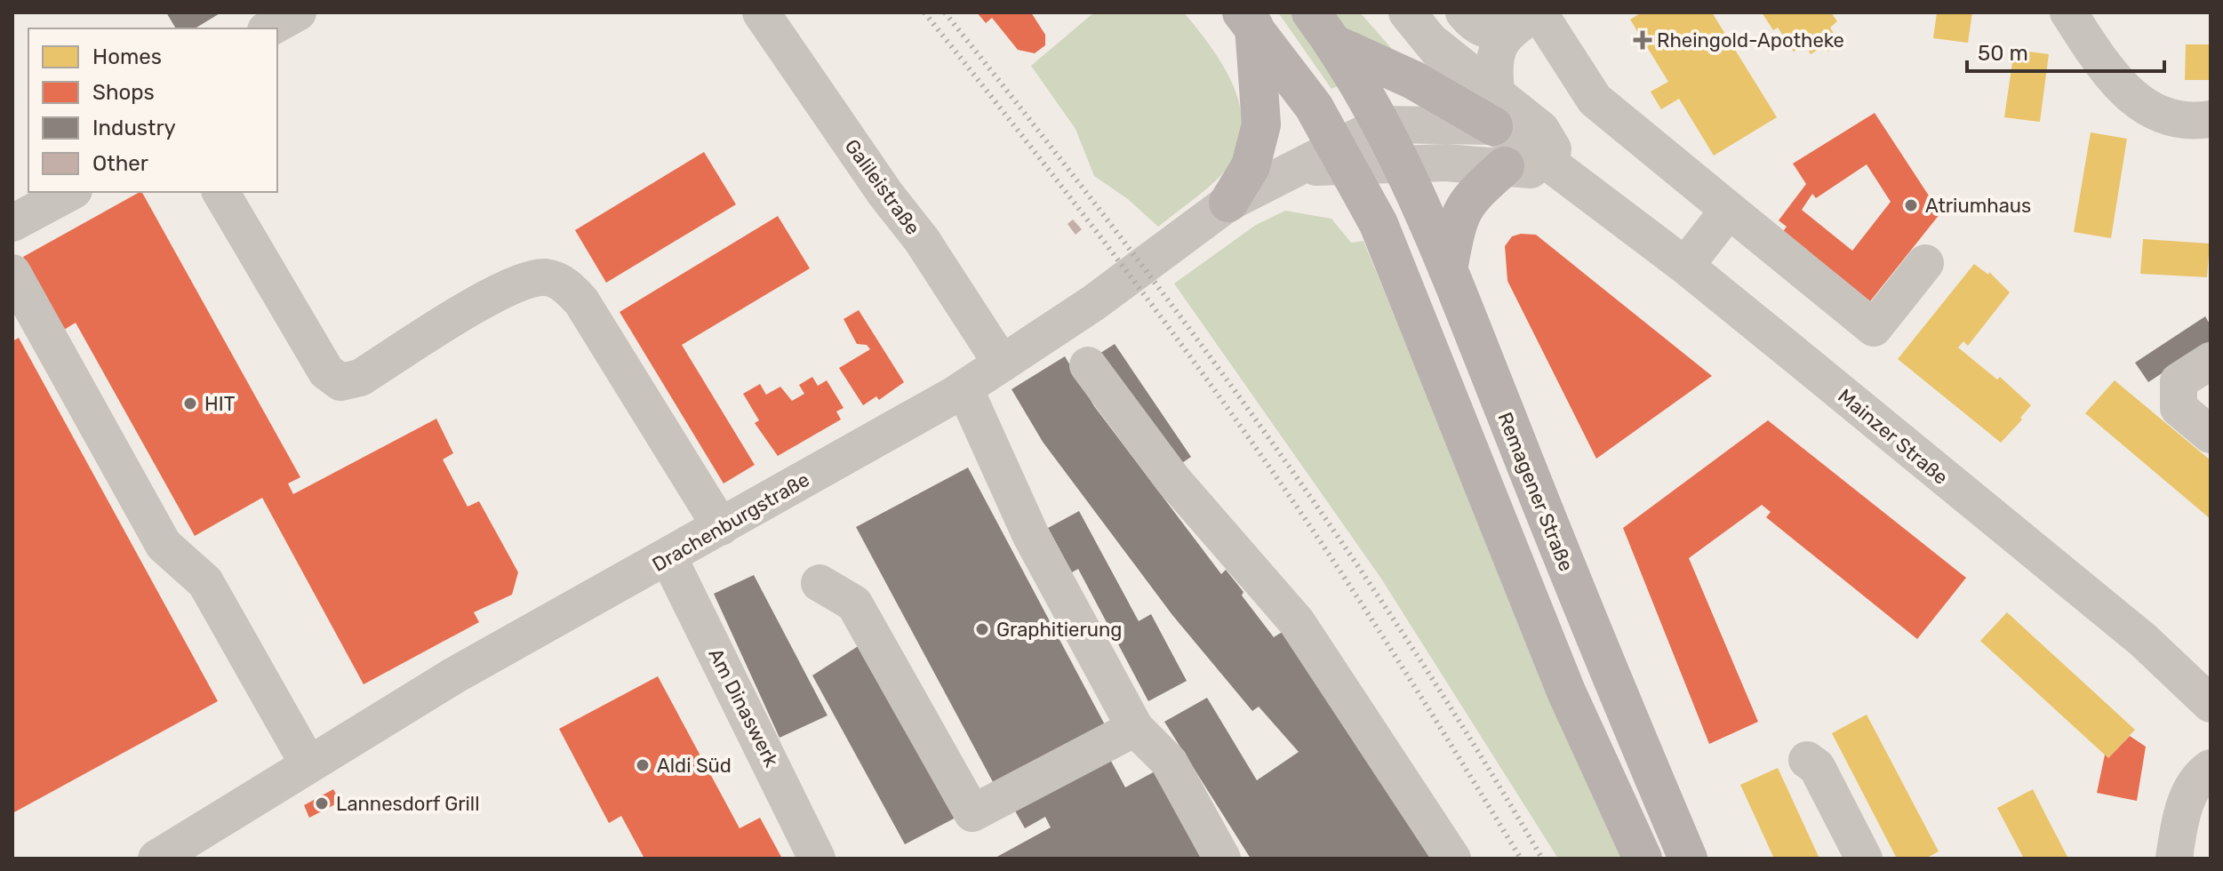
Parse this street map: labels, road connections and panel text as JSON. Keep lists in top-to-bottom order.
{
  "streets": {
    "main road": ["Remagener Straße"],
    "street": [
      "Galileistraße",
      "Mainzer Straße",
      "Drachenburgstraße",
      "Am Dinaswerk"
    ]
  },
  "crossings": [
    ["Galileistraße", "Drachenburgstraße"],
    ["Mainzer Straße", "Remagener Straße"],
    ["Mainzer Straße", "Drachenburgstraße"],
    ["Drachenburgstraße", "Am Dinaswerk"]
  ],
  "places": {
    "health": ["Rheingold-Apotheke"],
    "other": [
      "Atriumhaus",
      "HIT",
      "Graphitierung",
      "Aldi Süd",
      "Lannesdorf Grill"
    ]
  },
  "legend": [
    "Homes",
    "Shops",
    "Industry",
    "Other"
  ],
  "scale_bar": "50 m"
}
